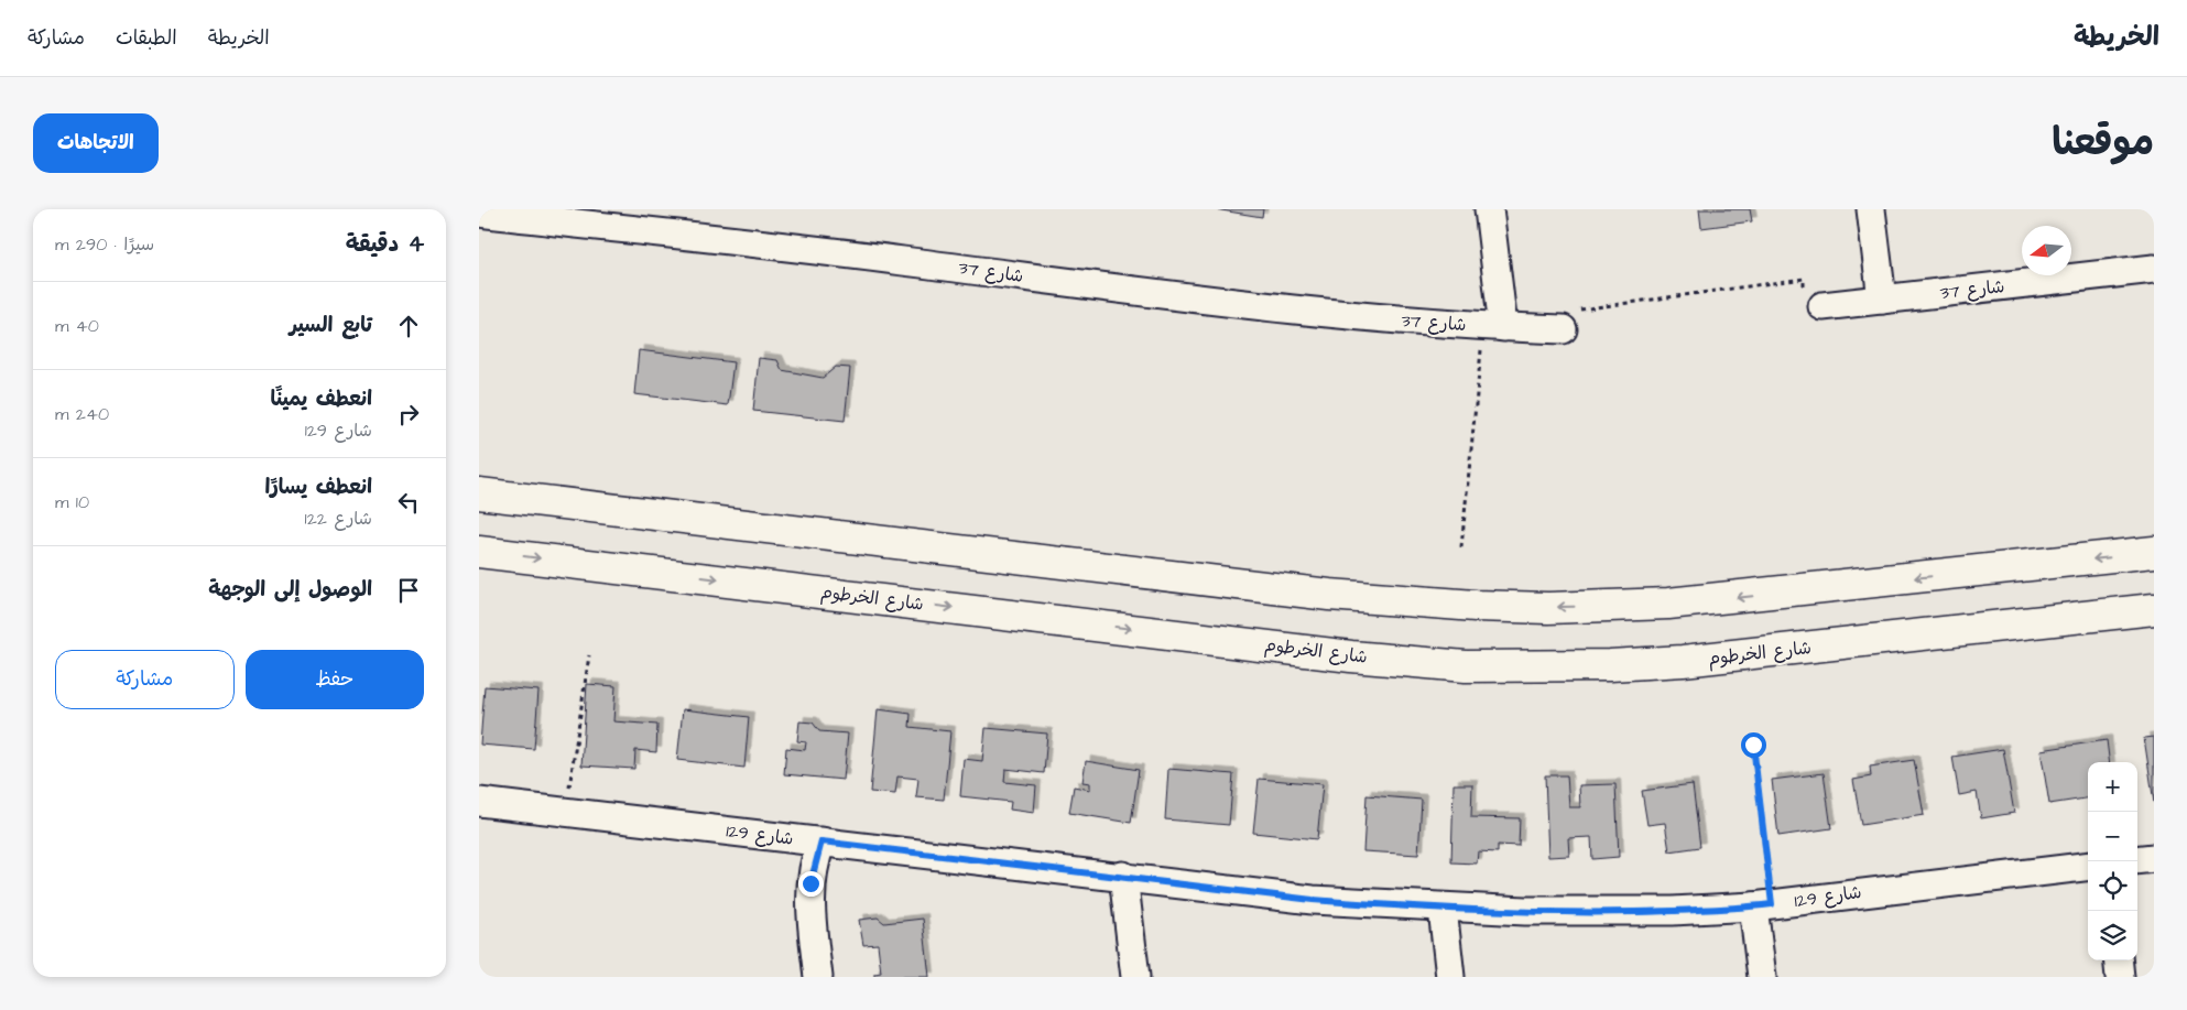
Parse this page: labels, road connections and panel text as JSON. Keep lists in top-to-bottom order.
{
  "streets": {
    "main road": ["شارع الخرطوم"],
    "street": ["شارع 37", "شارع 129"]
  },
  "north": "left",
  "page": {
    "header": "الخريطة",
    "nav": ["الخريطة", "الطبقات", "مشاركة"],
    "title": "موقعنا",
    "buttons": [
      "الاتجاهات",
      ["حفظ", "مشاركة"]
    ],
    "heading": ["4 دقيقة", "سيرًا · 290 m"],
    "list": [
      ["تابع السير", "40 m"],
      ["انعطف يمينًا", "شارع 129", "240 m"],
      ["انعطف يسارًا", "شارع 122", "10 m"],
      "الوصول إلى الوجهة"
    ],
    "map_buttons": ["+", "−"]
  }
}
